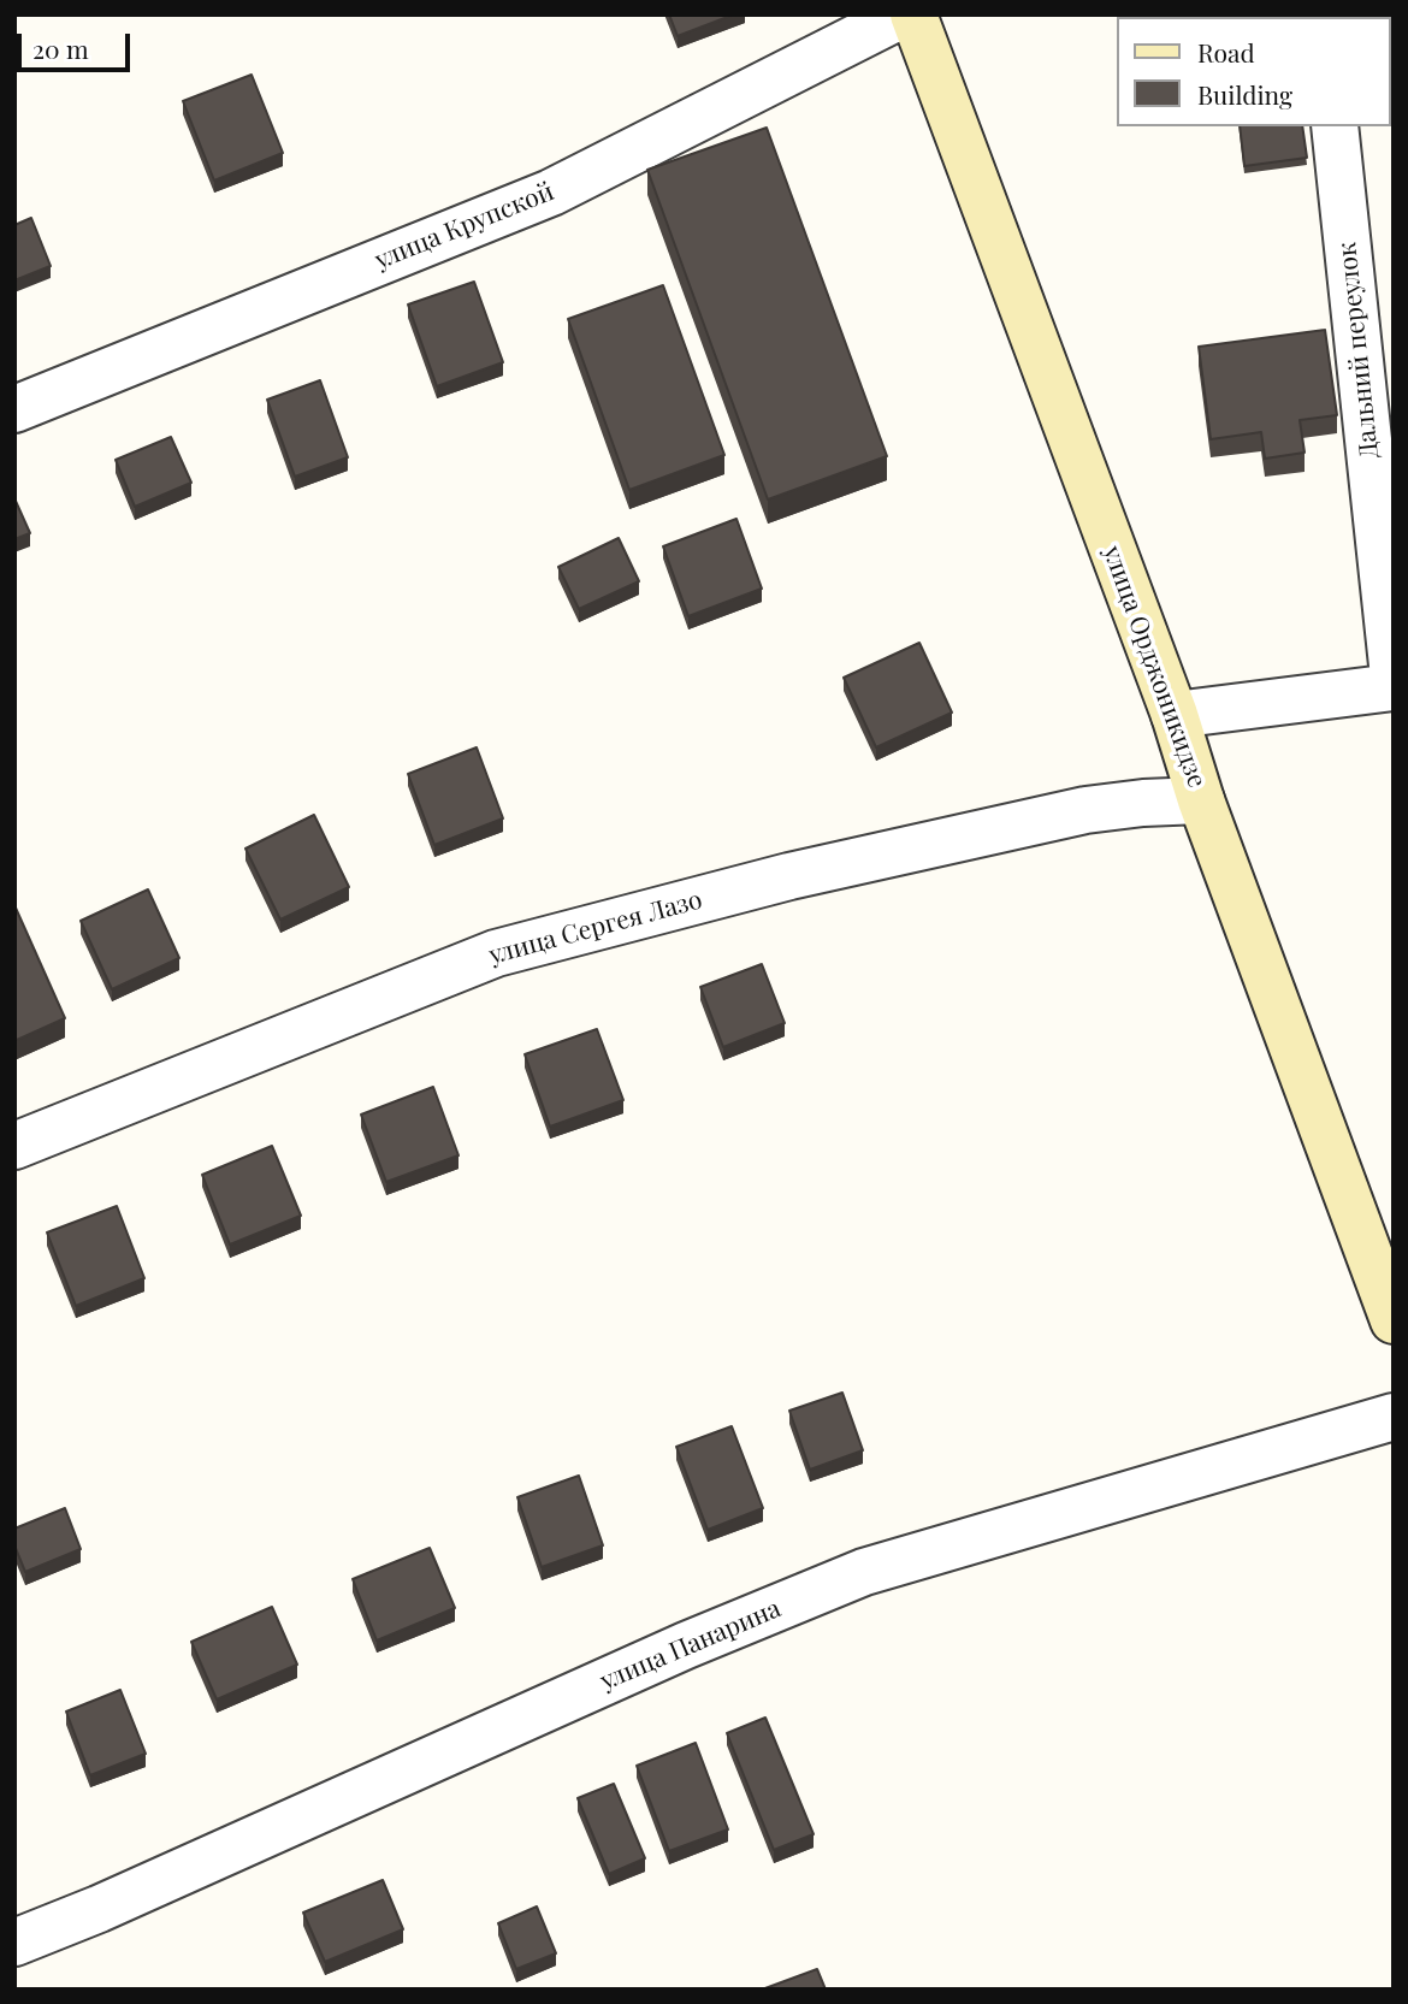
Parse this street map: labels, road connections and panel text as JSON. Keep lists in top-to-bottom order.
{
  "streets": {
    "main road": ["улица Орджоникидзе"],
    "street": [
      "улица Крупской",
      "Дальний переулок",
      "улица Сергея Лазо",
      "улица Панарина"
    ]
  },
  "crossings": [
    ["улица Орджоникидзе", "улица Сергея Лазо"]
  ],
  "legend": ["Road", "Building"],
  "scale_bar": "20 m"
}
